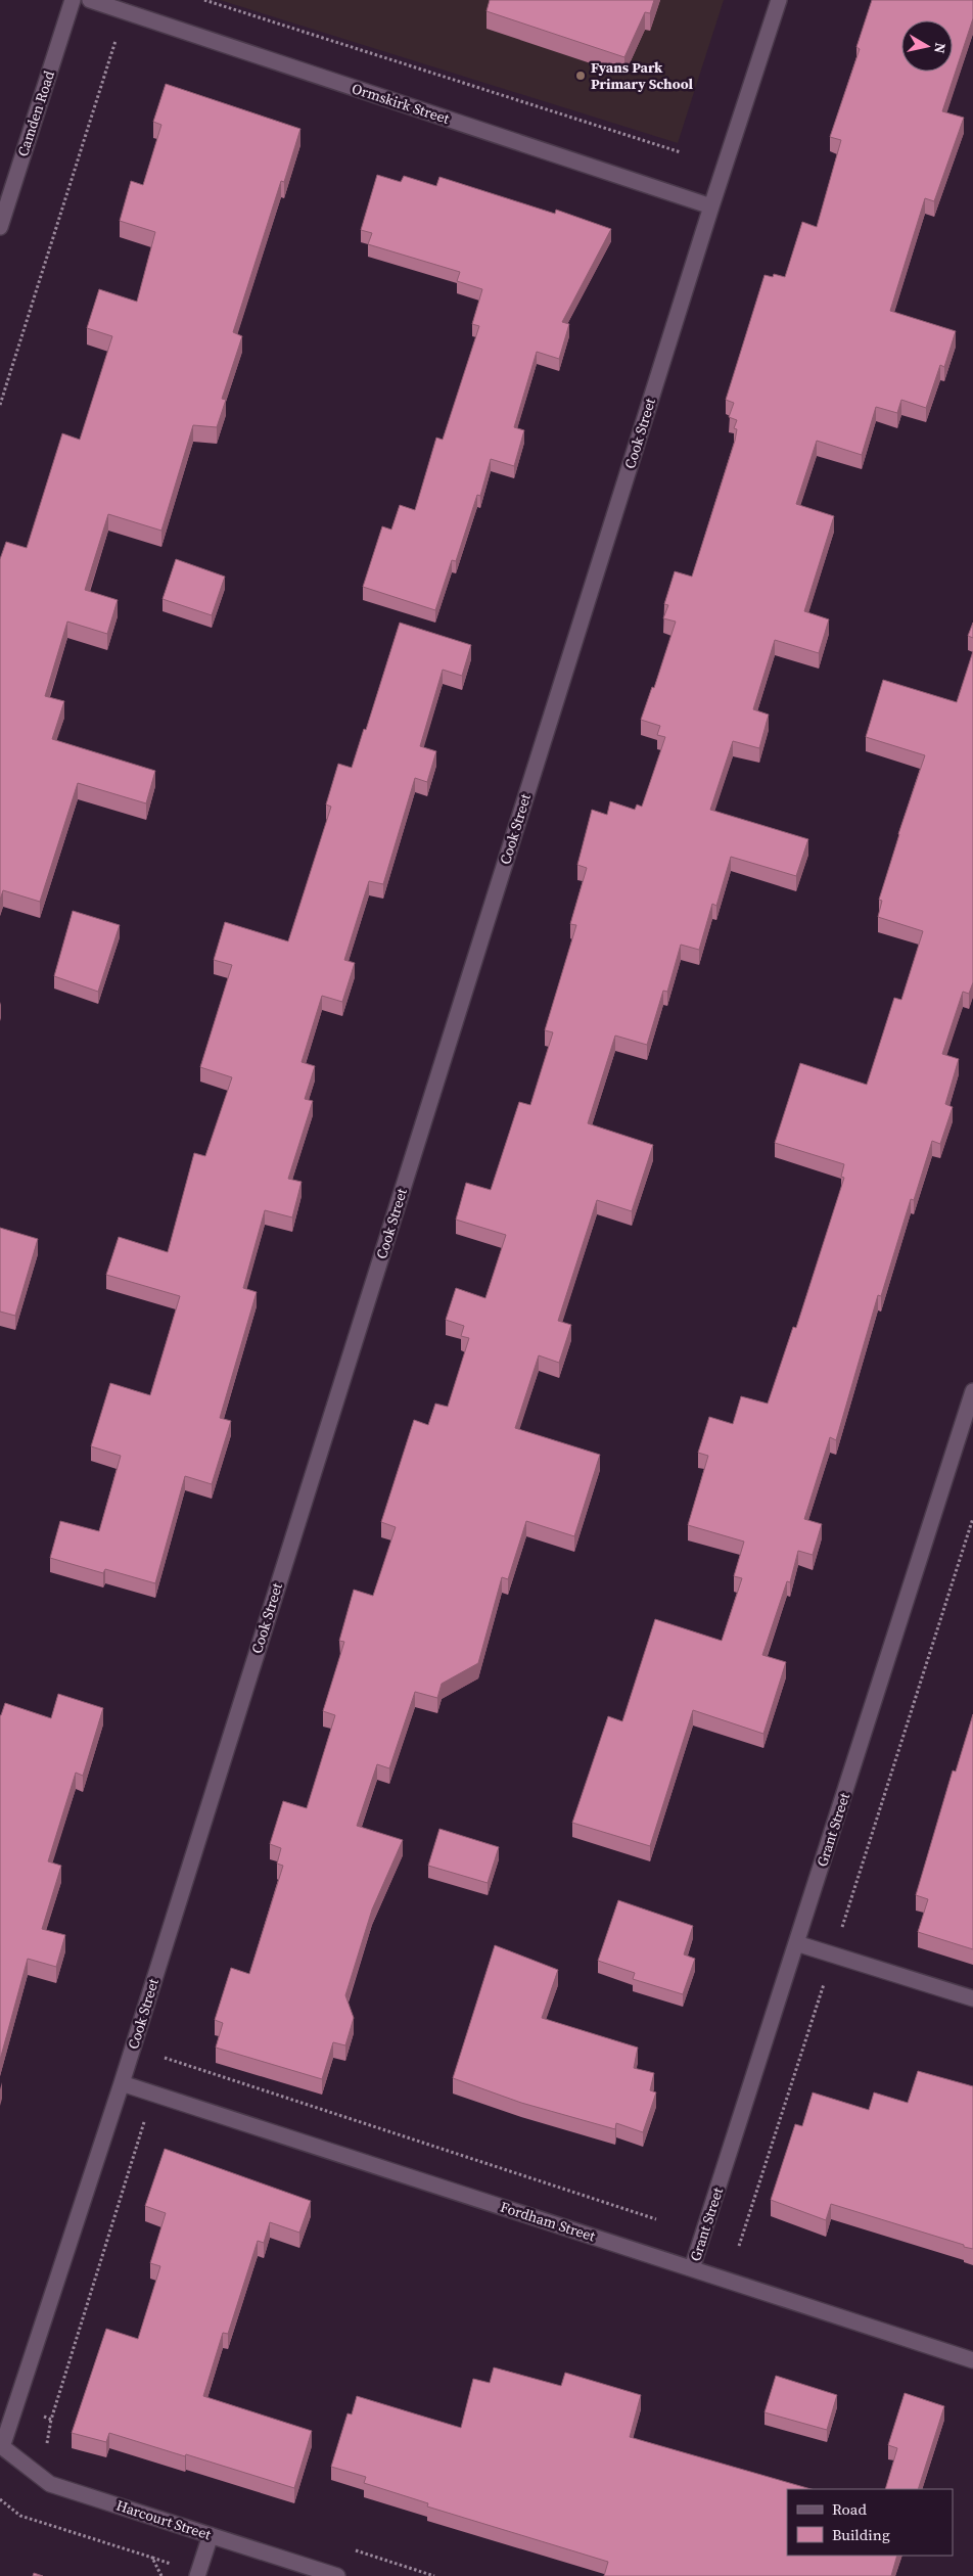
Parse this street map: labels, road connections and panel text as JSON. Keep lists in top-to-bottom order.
{
  "streets": {
    "street": [
      "Ormskirk Street",
      "Camden Road",
      "Cook Street",
      "Grant Street",
      "Fordham Street",
      "Harcourt Street"
    ]
  },
  "crossings": [
    ["Ormskirk Street", "Cook Street"],
    ["Cook Street", "Fordham Street"],
    ["Cook Street", "Harcourt Street"],
    ["Grant Street", "Fordham Street"]
  ],
  "places": ["Fyans Park Primary School"],
  "legend": ["Road", "Building"],
  "north": "right"
}
